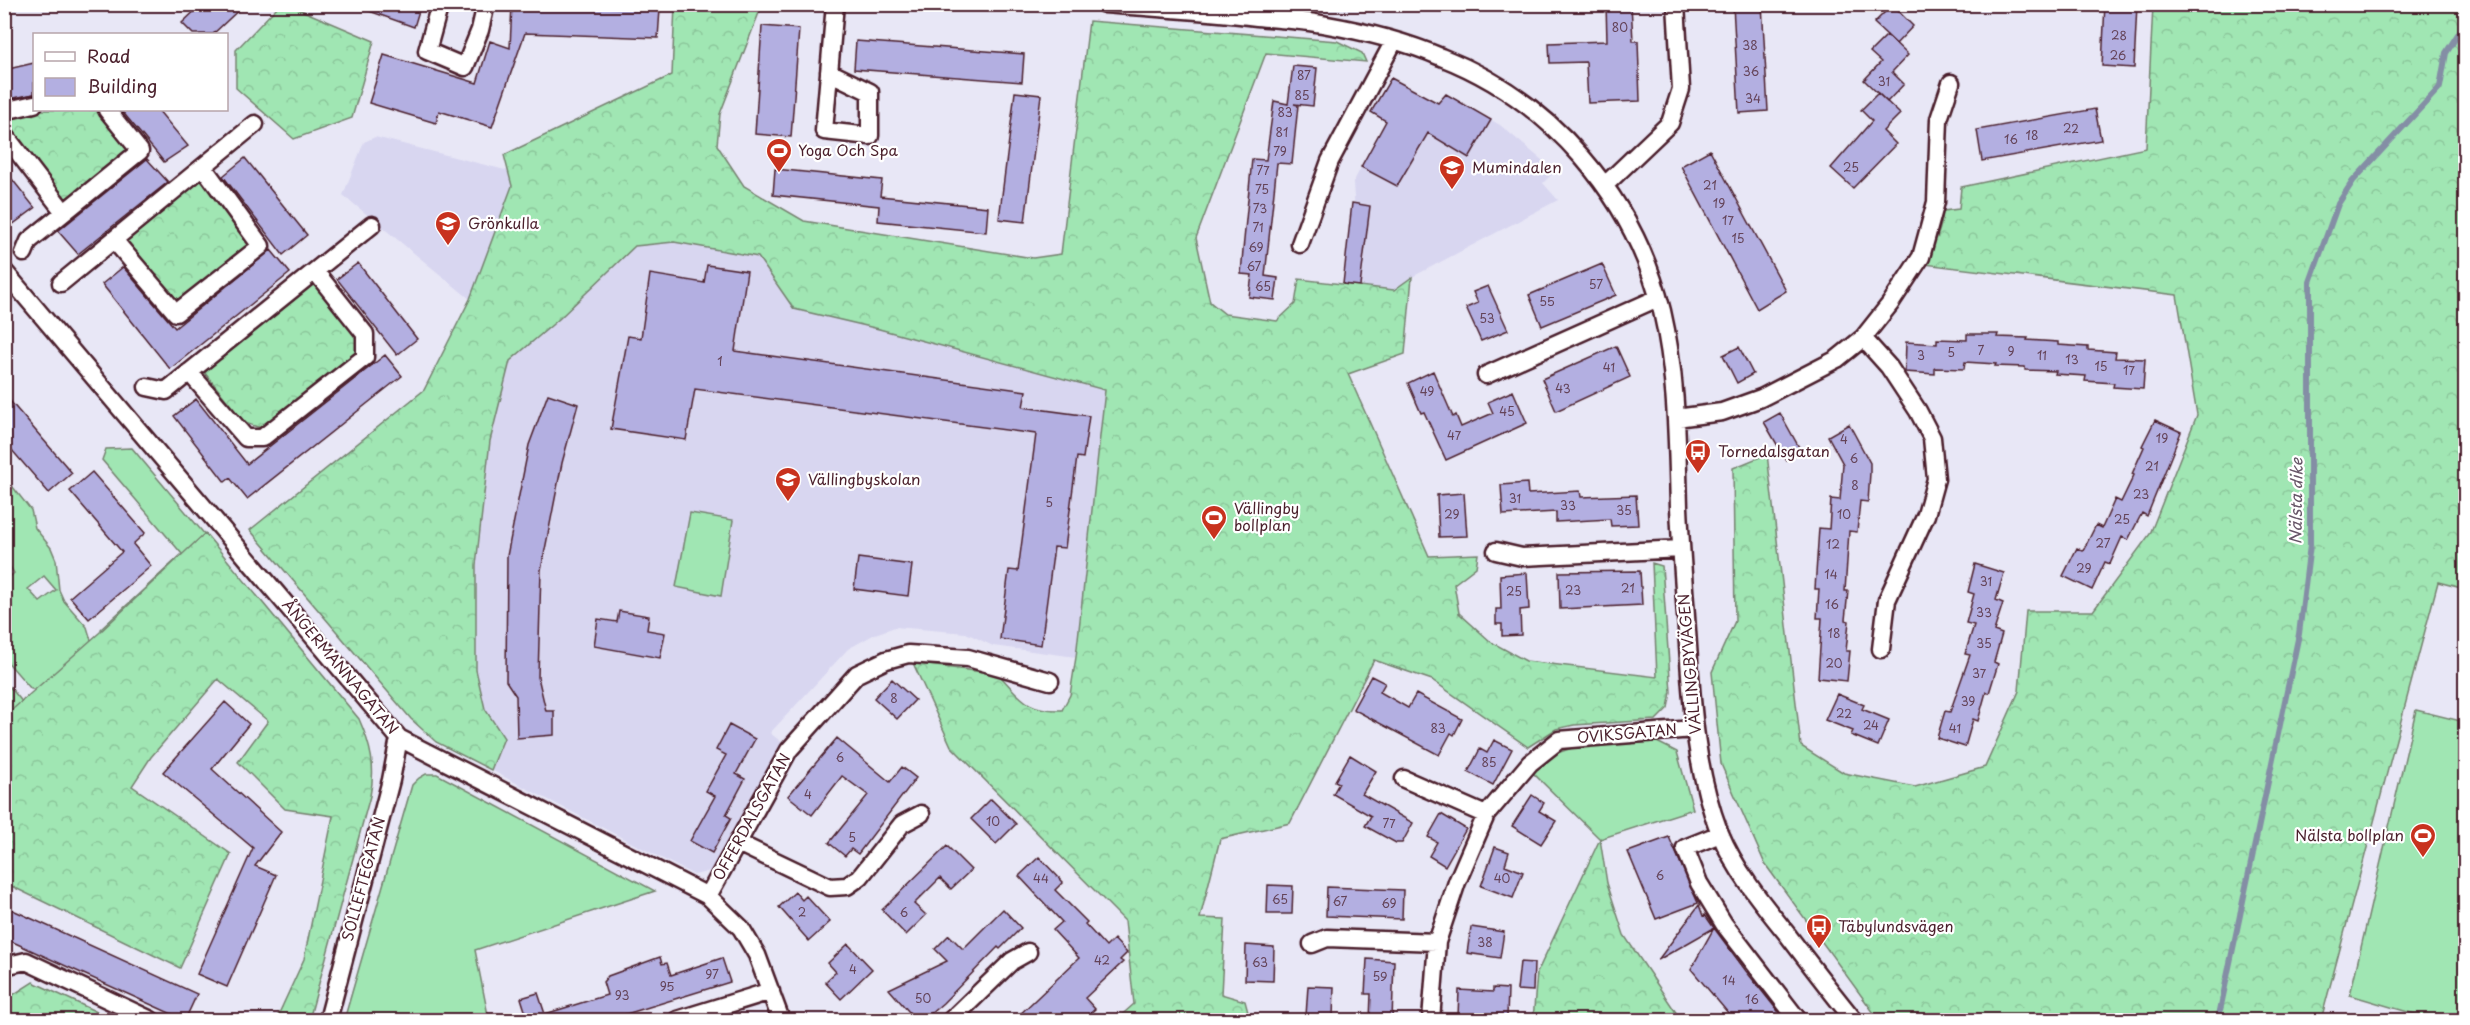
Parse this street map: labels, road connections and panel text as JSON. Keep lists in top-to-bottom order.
{
  "streets": {
    "street": [
      "VÄLLINGBYVÄGEN",
      "ÅNGERMANNAGATAN",
      "OVIKSGATAN",
      "OFFERDALSGATAN",
      "SOLLEFTEGATAN"
    ]
  },
  "crossings": [
    ["VÄLLINGBYVÄGEN", "OVIKSGATAN"],
    ["ÅNGERMANNAGATAN", "OFFERDALSGATAN"],
    ["ÅNGERMANNAGATAN", "SOLLEFTEGATAN"]
  ],
  "water": ["Nälsta dike"],
  "places": {
    "sports": ["Yoga Och Spa", "Vällingby bollplan", "Nälsta bollplan"],
    "school or university": ["Mumindalen", "Grönkulla", "Vällingbyskolan"],
    "bus stop": ["Tornedalsgatan", "Täbylundsvägen"]
  },
  "house_numbers": [
    "80",
    "28",
    "38",
    "26",
    "36",
    "87",
    "31",
    "85",
    "34",
    "83",
    "22",
    "81",
    "18",
    "16",
    "79",
    "25",
    "77",
    "21",
    "75",
    "19",
    "73",
    "17",
    "71",
    "15",
    "69",
    "67",
    "57",
    "65",
    "55",
    "53",
    "7",
    "9",
    "5",
    "3",
    "11",
    "13",
    "1",
    "15",
    "41",
    "17",
    "43",
    "49",
    "45",
    "47",
    "19",
    "4",
    "6",
    "21",
    "8",
    "23",
    "31",
    "5",
    "33",
    "35",
    "29",
    "10",
    "25",
    "27",
    "12",
    "29",
    "14",
    "31",
    "21",
    "23",
    "25",
    "16",
    "33",
    "18",
    "35",
    "20",
    "37",
    "8",
    "39",
    "22",
    "24",
    "83",
    "41",
    "6",
    "85",
    "4",
    "10",
    "77",
    "5",
    "6",
    "44",
    "40",
    "65",
    "67",
    "69",
    "2",
    "6",
    "38",
    "42",
    "63",
    "4",
    "97",
    "59",
    "14",
    "95",
    "93",
    "50",
    "16"
  ],
  "legend": ["Road", "Building"]
}
